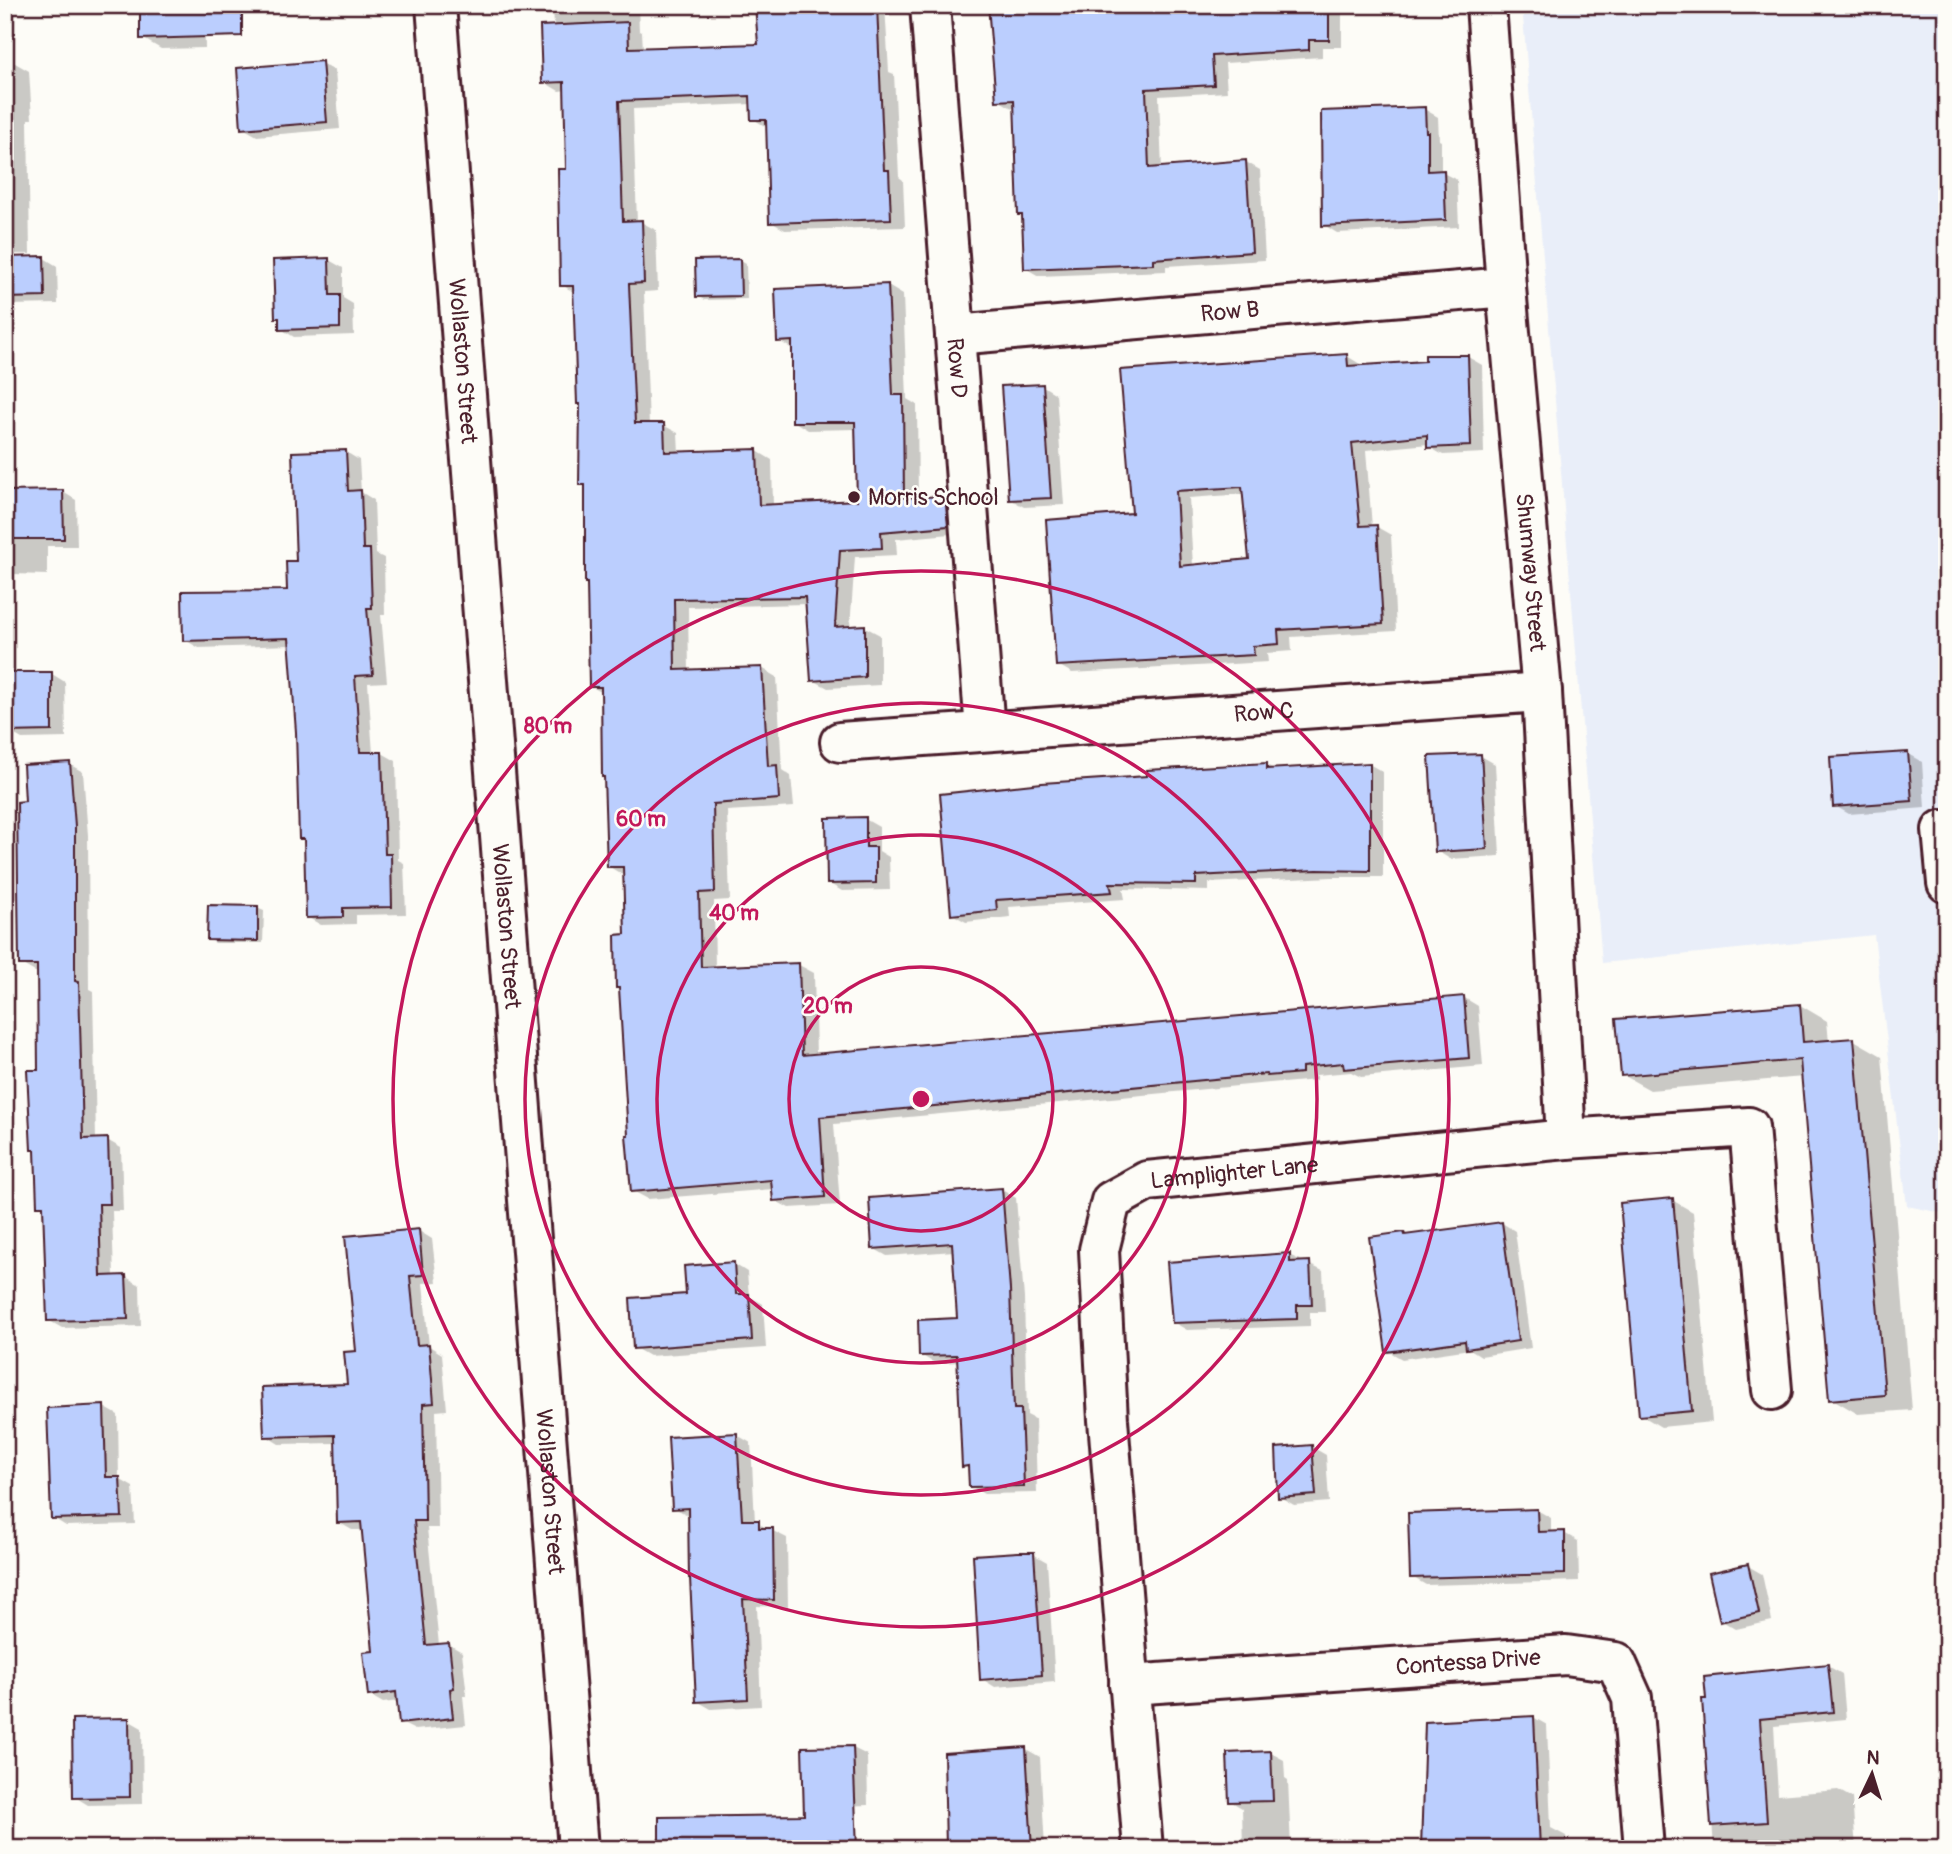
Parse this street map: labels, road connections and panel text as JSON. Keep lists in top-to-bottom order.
{
  "streets": {
    "street": [
      "Row B",
      "Wollaston Street",
      "Row D",
      "Shumway Street",
      "Row C",
      "Lamplighter Lane",
      "Contessa Drive"
    ]
  },
  "crossings": [
    ["Row B", "Row D"],
    ["Row B", "Shumway Street"],
    ["Row D", "Row C"],
    ["Shumway Street", "Row C"],
    ["Shumway Street", "Lamplighter Lane"],
    ["Lamplighter Lane", "Contessa Drive"]
  ],
  "places": ["Morris School"],
  "north": "top",
  "rings": [
    "80 m",
    "60 m",
    "40 m",
    "20 m"
  ]
}
